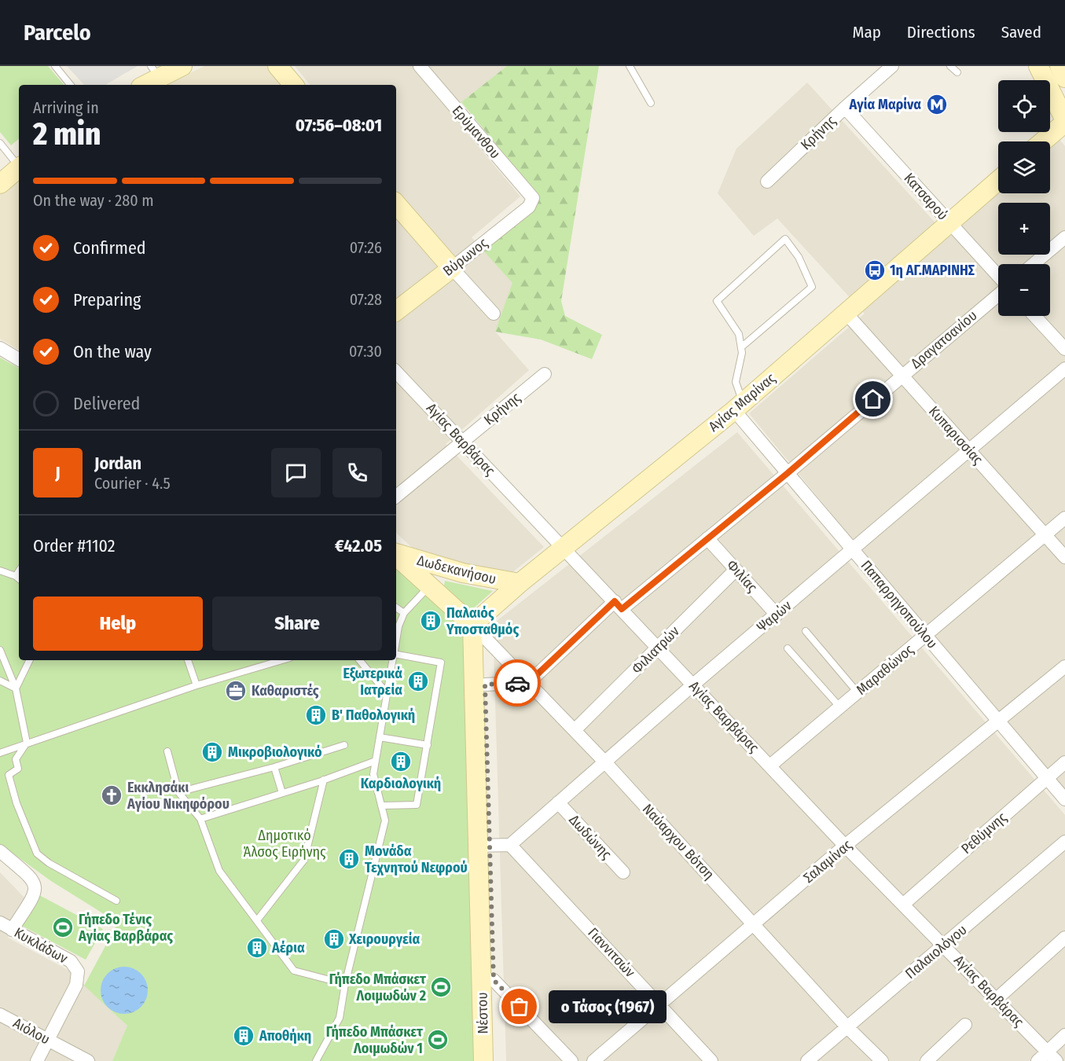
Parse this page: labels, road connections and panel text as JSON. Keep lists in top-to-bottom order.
{
  "streets": {
    "street": [
      "Ερύμανθου",
      "Κρήνης",
      "Κατσαρού",
      "Βύρωνος",
      "Δραγατσανίου",
      "Αγίας Μαρίνας",
      "Κυπαρισσίας",
      "Αγίας Βαρβάρας",
      "Δωδεκανήσου",
      "Φιλίας",
      "Παπαρρηγοπούλου",
      "Ψαρών",
      "Φιλιατρών",
      "Μαραθώνος",
      "Ρεθύμνης",
      "Δωδώνης",
      "Ναύαρχου Βότση",
      "Σαλαμίνας",
      "Κυκλάδων",
      "Παλαιολόγου",
      "Γιαννιτσών",
      "Νέστου",
      "Αιόλου"
    ]
  },
  "crossings": [
    ["Ερύμανθου", "Βύρωνος"],
    ["Κρήνης", "Κατσαρού"],
    ["Κρήνης", "Αγίας Βαρβάρας"],
    ["Κατσαρού", "Αγίας Μαρίνας"],
    ["Δραγατσανίου", "Κυπαρισσίας"],
    ["Δραγατσανίου", "Αγίας Βαρβάρας"],
    ["Δραγατσανίου", "Φιλίας"],
    ["Δραγατσανίου", "Παπαρρηγοπούλου"],
    ["Δραγατσανίου", "Ναύαρχου Βότση"],
    ["Αγίας Μαρίνας", "Κυπαρισσίας"],
    ["Αγίας Μαρίνας", "Αγίας Βαρβάρας"],
    ["Αγίας Μαρίνας", "Δωδεκανήσου"],
    ["Αγίας Μαρίνας", "Παπαρρηγοπούλου"],
    ["Αγίας Μαρίνας", "Ναύαρχου Βότση"],
    ["Αγίας Μαρίνας", "Νέστου"],
    ["Κυπαρισσίας", "Ψαρών"],
    ["Κυπαρισσίας", "Μαραθώνος"],
    ["Αγίας Βαρβάρας", "Ψαρών"],
    ["Αγίας Βαρβάρας", "Φιλιατρών"],
    ["Αγίας Βαρβάρας", "Μαραθώνος"],
    ["Αγίας Βαρβάρας", "Ρεθύμνης"],
    ["Αγίας Βαρβάρας", "Σαλαμίνας"],
    ["Αγίας Βαρβάρας", "Παλαιολόγου"],
    ["Δωδεκανήσου", "Ναύαρχου Βότση"],
    ["Δωδεκανήσου", "Νέστου"],
    ["Φιλίας", "Ψαρών"],
    ["Φιλίας", "Φιλιατρών"],
    ["Παπαρρηγοπούλου", "Ψαρών"],
    ["Παπαρρηγοπούλου", "Μαραθώνος"],
    ["Παπαρρηγοπούλου", "Ρεθύμνης"],
    ["Παπαρρηγοπούλου", "Σαλαμίνας"],
    ["Ψαρών", "Δωδώνης"],
    ["Ψαρών", "Ναύαρχου Βότση"],
    ["Ψαρών", "Γιαννιτσών"],
    ["Φιλιατρών", "Ναύαρχου Βότση"],
    ["Ναύαρχου Βότση", "Σαλαμίνας"],
    ["Ναύαρχου Βότση", "Παλαιολόγου"],
    ["Ναύαρχου Βότση", "Νέστου"],
    ["Σαλαμίνας", "Γιαννιτσών"],
    ["Κυκλάδων", "Αιόλου"]
  ],
  "parks": ["Δημοτικό Άλσος Ειρήνης"],
  "places": {
    "metro station": ["Αγία Μαρίνα"],
    "bus stop": ["1η ΑΓ.ΜΑΡΙΝΗΣ"],
    "building": [
      "Παλαιός Υποσταθμός",
      "Εξωτερικά Ιατρεία",
      "Β' Παθολογική",
      "Μικροβιολογικό",
      "Καρδιολογική",
      "Μονάδα Τεχνητού Νεφρού",
      "Χειρουργεία",
      "Αέρια",
      "Αποθήκη"
    ],
    "office": ["Καθαριστές"],
    "church": ["Εκκλησάκι Αγίου Νικηφόρου"],
    "sports": ["Γήπεδο Τένις Αγίας Βαρβάρας", "Γήπεδο Μπάσκετ Λοιμωδών 2", "Γήπεδο Μπάσκετ Λοιμωδών 1"],
    "other": ["ο Τάσος (1967)"]
  },
  "page": {
    "header": "Parcelo",
    "nav": ["Map", "Directions", "Saved"],
    "map_buttons": ["+", "−"],
    "heading": ["2 min", "Arriving in", "07:56–08:01"],
    "panel": [
      "Jordan",
      "Courier · 4.5",
      "Order #1102",
      "€42.05"
    ],
    "bar": "On the way · 280 m",
    "list": [
      ["Confirmed", "07:26"],
      ["Preparing", "07:28"],
      ["On the way", "07:30"],
      "Delivered"
    ],
    "round": "J",
    "buttons": ["Help", "Share"],
    "bubble": "ο Τάσος (1967)"
  }
}
